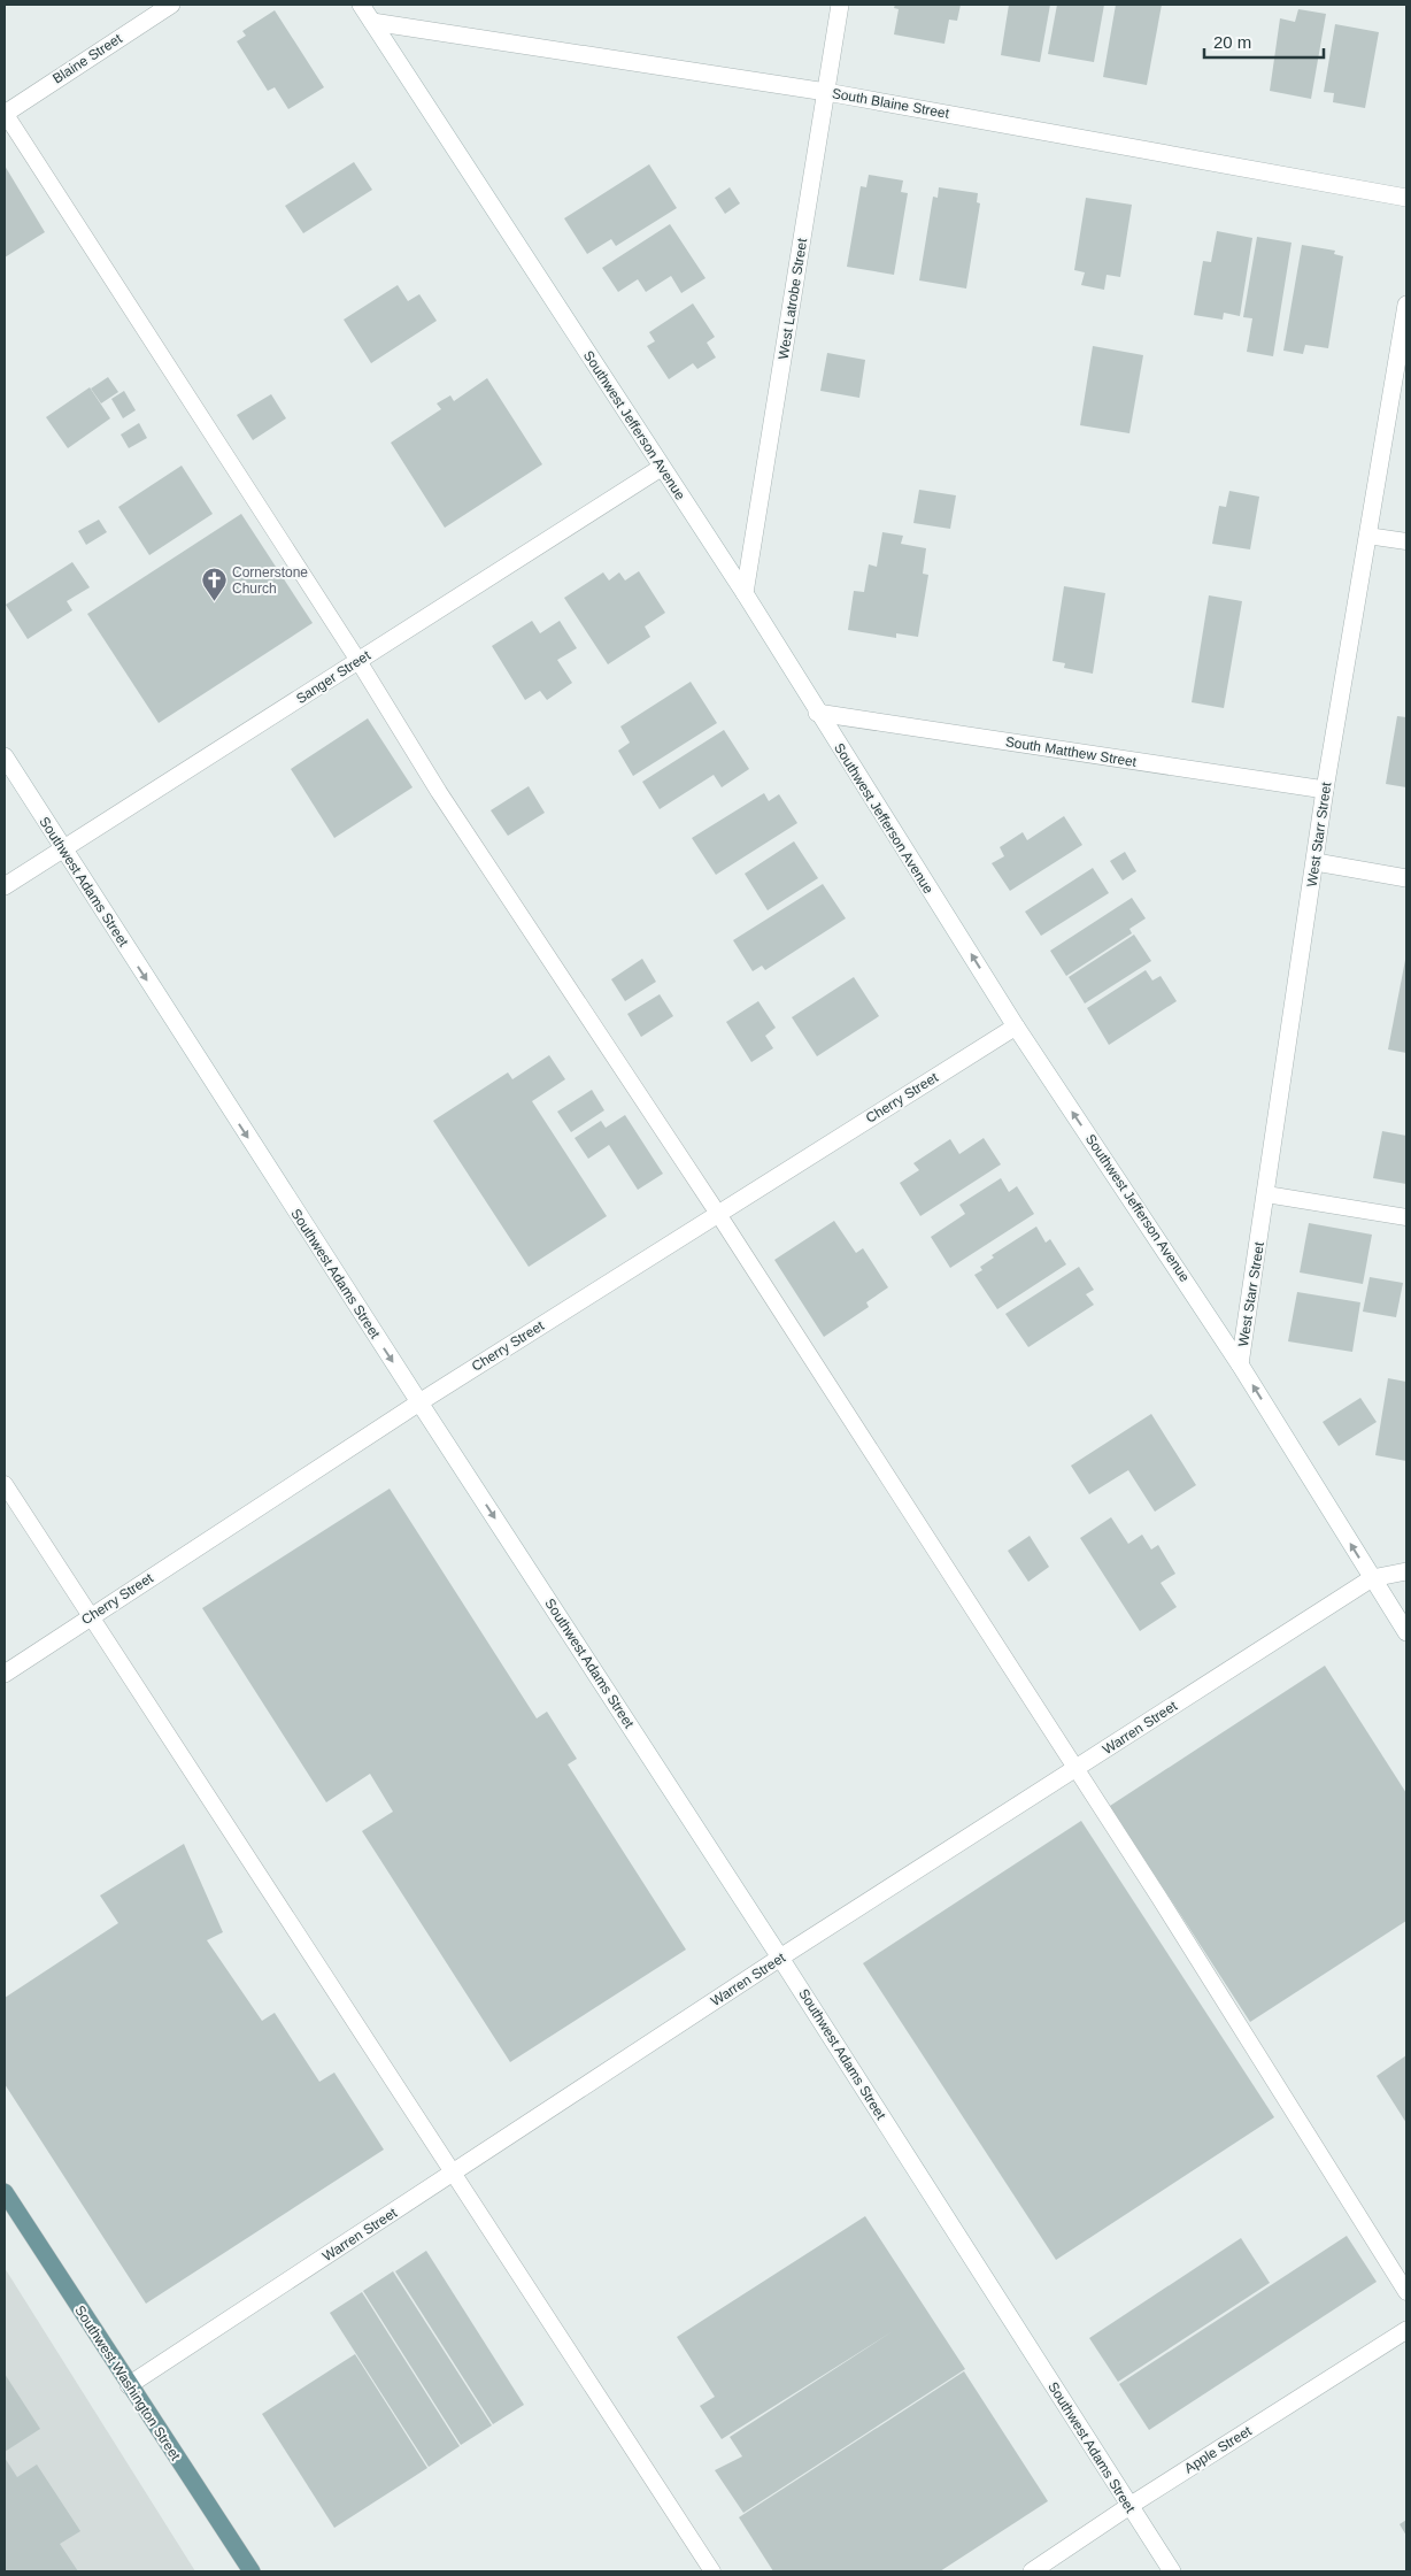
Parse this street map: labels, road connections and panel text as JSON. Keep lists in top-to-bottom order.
{
  "streets": {
    "main road": ["Southwest Washington Street"],
    "street": [
      "Blaine Street",
      "South Blaine Street",
      "West Latrobe Street",
      "Southwest Jefferson Avenue",
      "Sanger Street",
      "South Matthew Street",
      "West Starr Street",
      "Southwest Adams Street",
      "Cherry Street",
      "Warren Street",
      "Apple Street"
    ]
  },
  "crossings": [
    ["South Blaine Street", "West Latrobe Street"],
    ["South Blaine Street", "Southwest Jefferson Avenue"],
    ["West Latrobe Street", "Southwest Jefferson Avenue"],
    ["Southwest Jefferson Avenue", "Sanger Street"],
    ["Southwest Jefferson Avenue", "South Matthew Street"],
    ["Southwest Jefferson Avenue", "West Starr Street"],
    ["Southwest Jefferson Avenue", "Cherry Street"],
    ["Southwest Jefferson Avenue", "Warren Street"],
    ["Sanger Street", "Southwest Adams Street"],
    ["South Matthew Street", "West Starr Street"],
    ["Southwest Adams Street", "Cherry Street"],
    ["Southwest Adams Street", "Warren Street"],
    ["Southwest Adams Street", "Apple Street"],
    ["Warren Street", "Southwest Washington Street"]
  ],
  "one_way": ["Southwest Jefferson Avenue", "Southwest Adams Street"],
  "places": {
    "church": ["Cornerstone Church"]
  },
  "scale_bar": "20 m"
}
